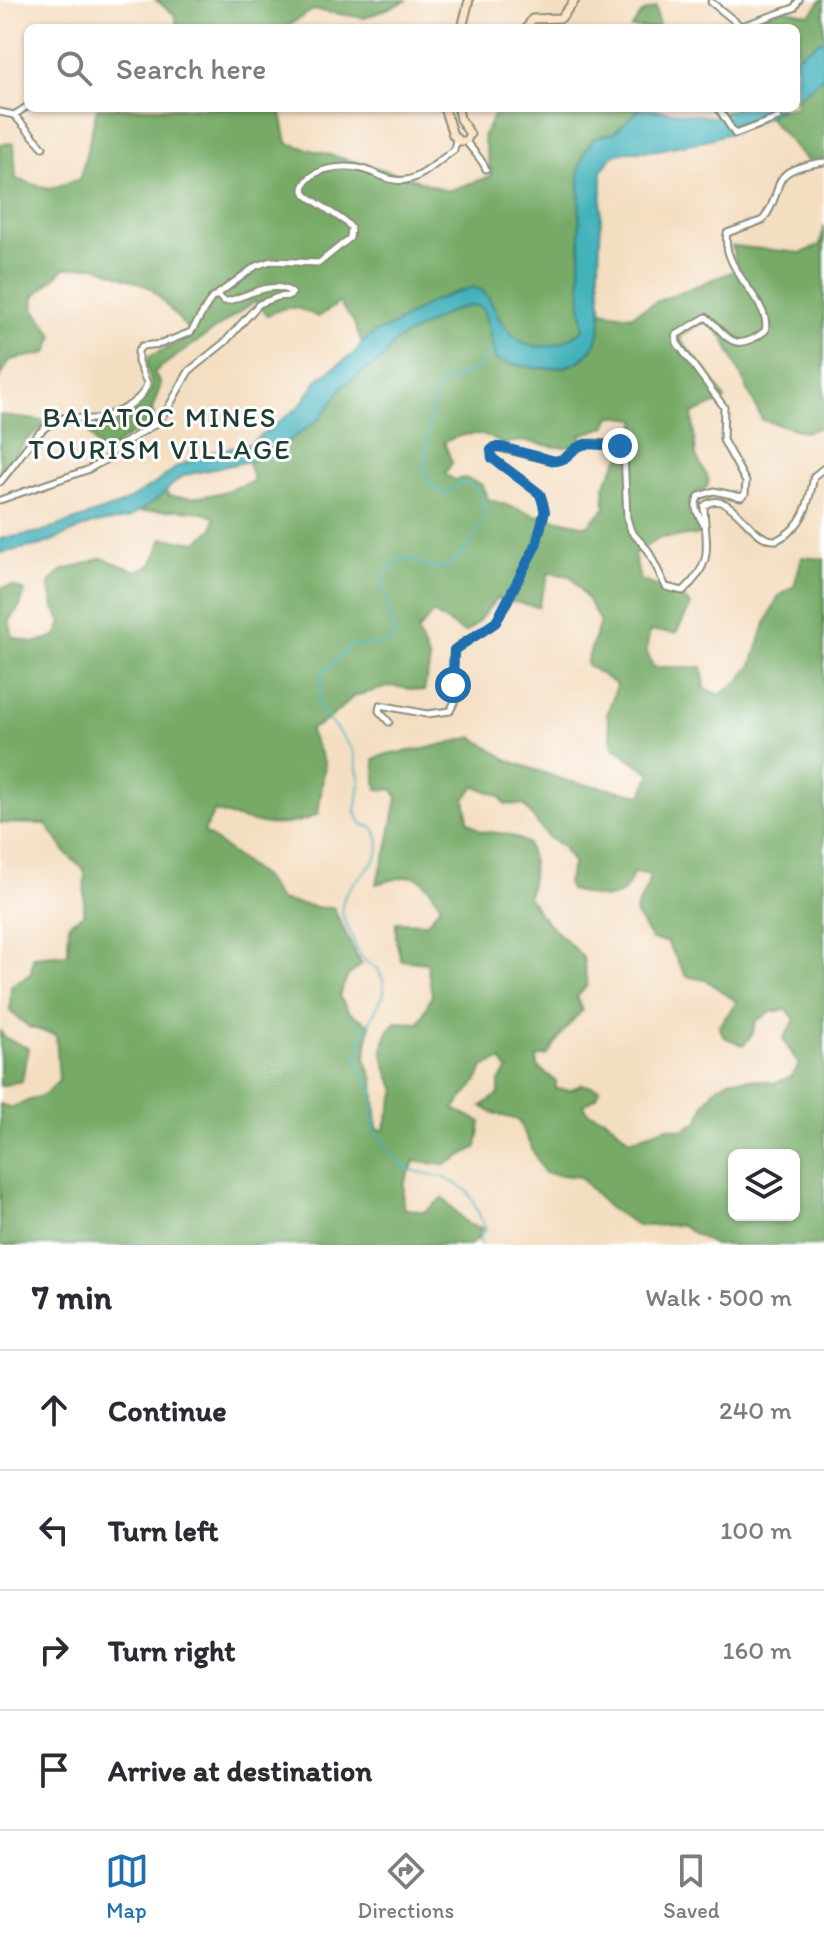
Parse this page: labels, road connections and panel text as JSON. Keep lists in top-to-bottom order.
{
  "districts": ["BALATOC MINES TOURISM VILLAGE"],
  "page": {
    "search": "Search here",
    "heading": ["7 min", "Walk · 500 m"],
    "list": [
      ["Continue", "240 m"],
      ["Turn left", "100 m"],
      ["Turn right", "160 m"],
      "Arrive at destination"
    ],
    "nav": ["Map", "Directions", "Saved"]
  }
}
